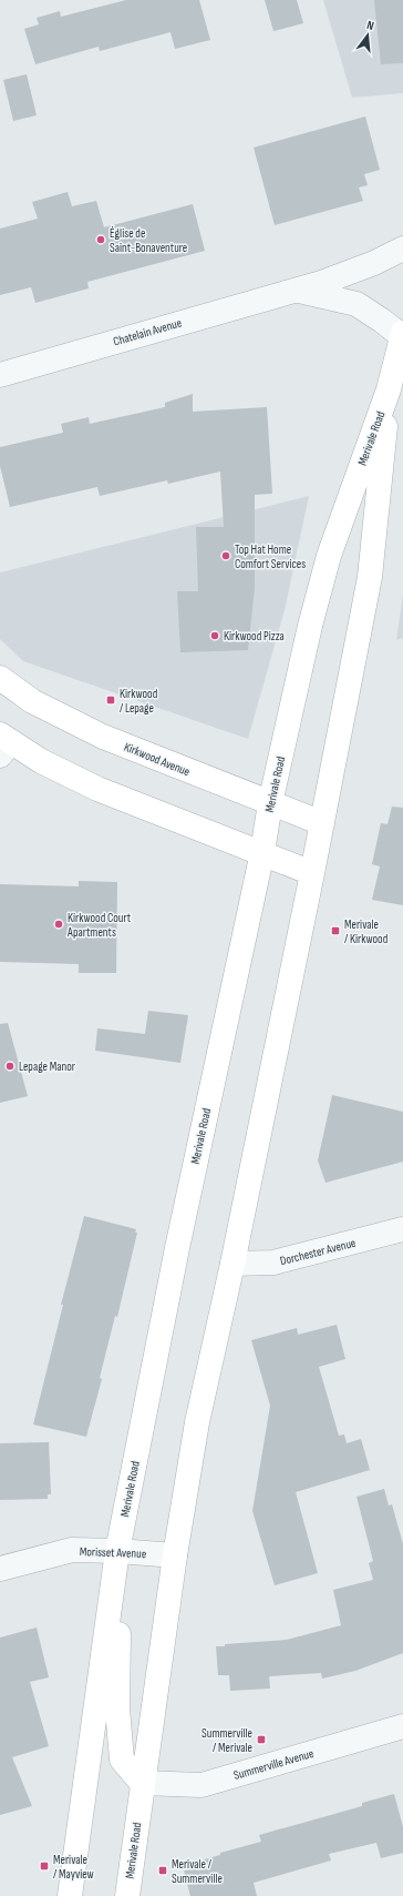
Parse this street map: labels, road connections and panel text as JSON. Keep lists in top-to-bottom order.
{
  "streets": {
    "main road": ["Merivale Road", "Kirkwood Avenue"],
    "street": [
      "Chatelain Avenue",
      "Dorchester Avenue",
      "Morisset Avenue",
      "Summerville Avenue"
    ]
  },
  "crossings": [
    ["Chatelain Avenue", "Merivale Road"],
    ["Merivale Road", "Kirkwood Avenue"],
    ["Merivale Road", "Dorchester Avenue"],
    ["Merivale Road", "Morisset Avenue"],
    ["Merivale Road", "Summerville Avenue"]
  ],
  "places": {
    "other": [
      "Église de Saint-Bonaventure",
      "Top Hat Home Comfort Services",
      "Kirkwood Pizza",
      "Kirkwood Court Apartments",
      "Lepage Manor"
    ],
    "transit": [
      "Kirkwood / Lepage",
      "Merivale / Kirkwood",
      "Summerville / Merivale",
      "Merivale / Mayview",
      "Merivale / Summerville"
    ]
  },
  "north": "top"
}
